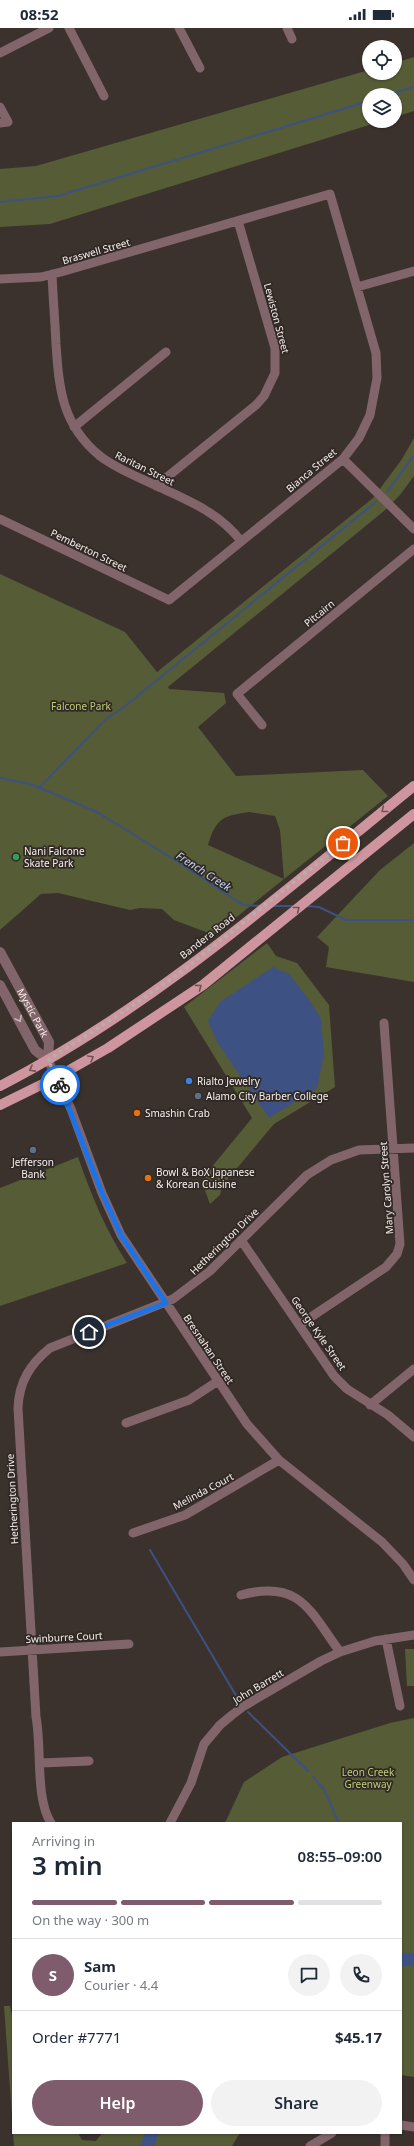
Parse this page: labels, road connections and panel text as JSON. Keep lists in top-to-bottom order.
{
  "streets": {
    "main road": ["Bandera Road"],
    "street": [
      "Braswell Street",
      "Lewiston Street",
      "Raritan Street",
      "Bianca Street",
      "Pemberton Street",
      "Pitcairn",
      "Mystic Park",
      "Mary Carolyn Street",
      "Hetherington Drive",
      "George Kyle Street",
      "Bresnahan Street",
      "Melinda Court",
      "Swinburre Court",
      "John Barrett"
    ]
  },
  "crossings": [
    ["Braswell Street", "Lewiston Street"],
    ["Braswell Street", "Raritan Street"],
    ["Braswell Street", "Bianca Street"],
    ["Lewiston Street", "Raritan Street"],
    ["Lewiston Street", "Bianca Street"],
    ["Raritan Street", "Bianca Street"],
    ["Bianca Street", "Pemberton Street"],
    ["Bandera Road", "Mystic Park"],
    ["Bandera Road", "Bresnahan Street"],
    ["Mystic Park", "Bresnahan Street"],
    ["Mary Carolyn Street", "Hetherington Drive"],
    ["Mary Carolyn Street", "George Kyle Street"],
    ["Hetherington Drive", "George Kyle Street"],
    ["Hetherington Drive", "Bresnahan Street"],
    ["Hetherington Drive", "Swinburre Court"],
    ["Bresnahan Street", "Melinda Court"]
  ],
  "water": ["French Creek"],
  "parks": ["Falcone Park", "Leon Creek Greenway"],
  "places": [
    "Nani Falcone Skate Park",
    "Rialto Jewelry",
    "Alamo City Barber College",
    "Smashin Crab",
    "Jefferson Bank",
    "Bowl & BoX Japanese & Korean Cuisine"
  ],
  "page": {
    "status": "08:52",
    "heading": ["3 min", "Arriving in", "08:55–09:00"],
    "panel": [
      "Sam",
      "Courier · 4.4",
      "Order #7771",
      "$45.17"
    ],
    "bar": "On the way · 300 m",
    "round": "S",
    "buttons": ["Help", "Share"]
  }
}
